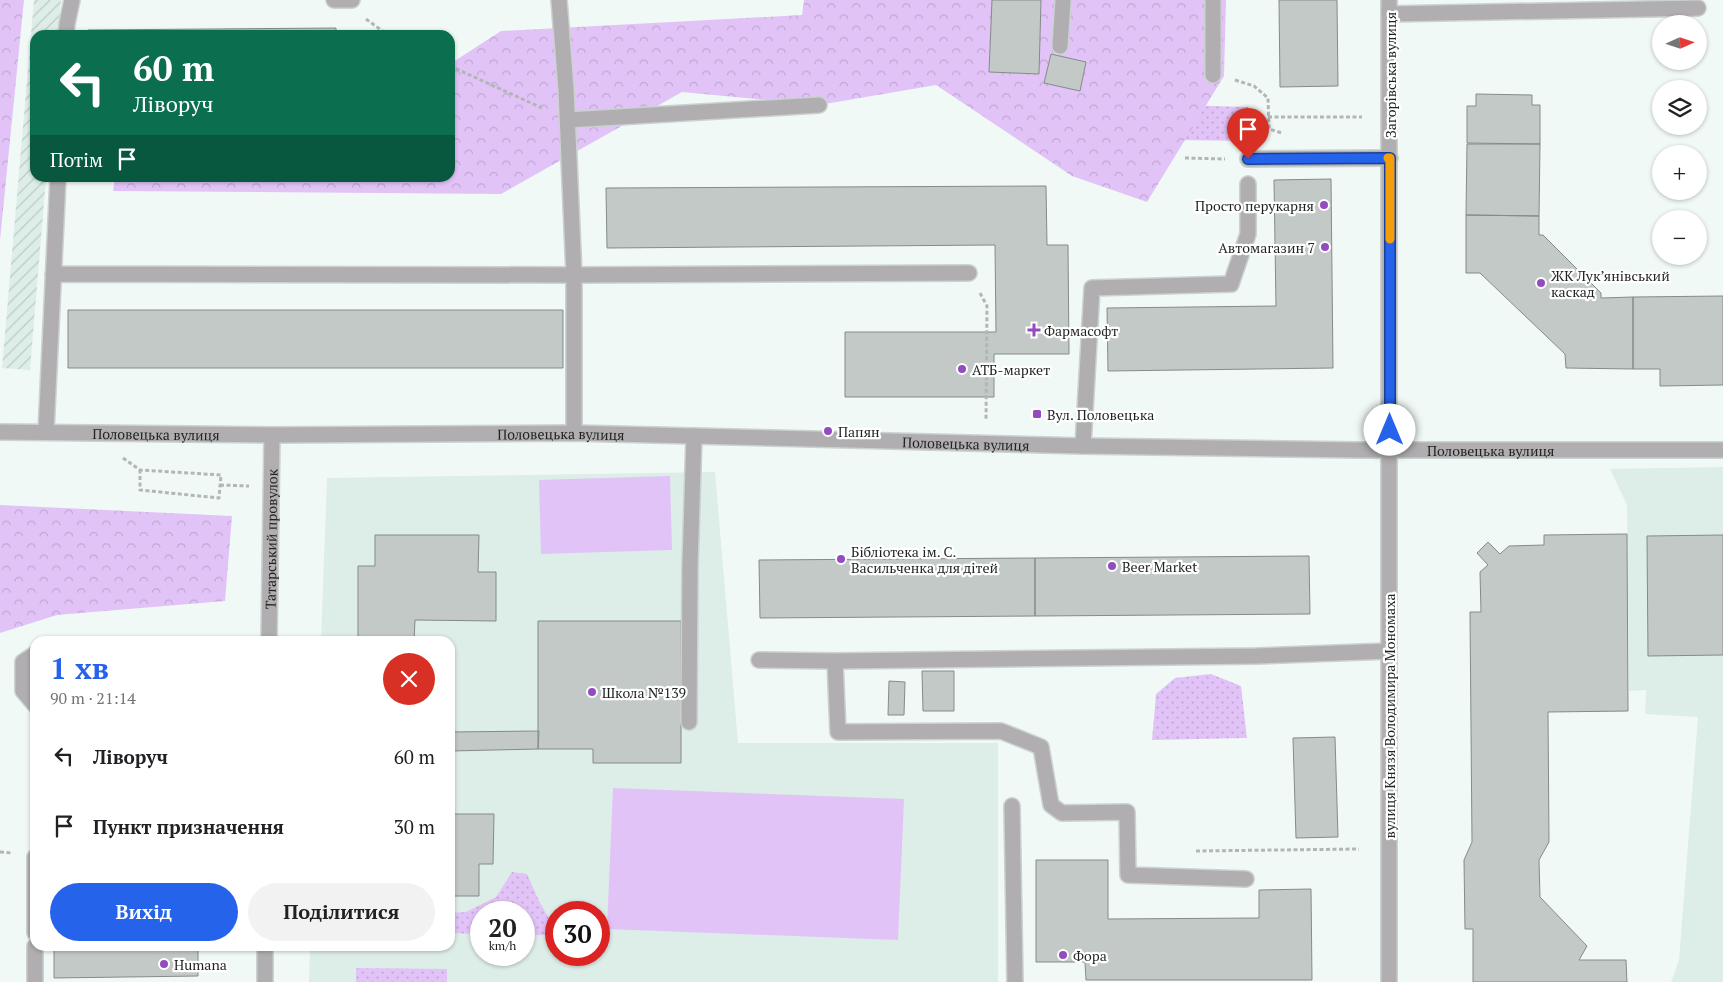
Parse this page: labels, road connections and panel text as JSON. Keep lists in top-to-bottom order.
{
  "streets": {
    "street": [
      "Загорівська вулиця",
      "Половецька вулиця",
      "Татарський провулок",
      "вулиця Князя Володимира Мономаха"
    ]
  },
  "crossings": [
    ["Загорівська вулиця", "Половецька вулиця"],
    ["Загорівська вулиця", "вулиця Князя Володимира Мономаха"],
    ["Половецька вулиця", "Татарський провулок"],
    ["Половецька вулиця", "вулиця Князя Володимира Мономаха"]
  ],
  "places": {
    "other": [
      "Просто перукарня",
      "Автомагазин 7",
      "ЖК Лук’янівський каскад",
      "АТБ-маркет",
      "Папян",
      "Бібліотека ім. С. Васильченка для дітей",
      "Beer Market",
      "Школа №139",
      "Фора",
      "Humana"
    ],
    "health": ["Фармасофт"],
    "transit": ["Вул. Половецька"]
  },
  "north": "right",
  "page": {
    "map_buttons": ["+", "−"],
    "turn": ["60 m", "Ліворуч"],
    "then": "Потім",
    "heading": ["1 хв", "90 m · 21:14"],
    "list": [
      {
        "name": "Ліворуч",
        "value": "60 m"
      },
      {
        "name": "Пункт призначення",
        "value": "30 m"
      }
    ],
    "buttons": ["Вихід", "Поділитися"],
    "speed": "20 km/h",
    "limit": "30"
  }
}
